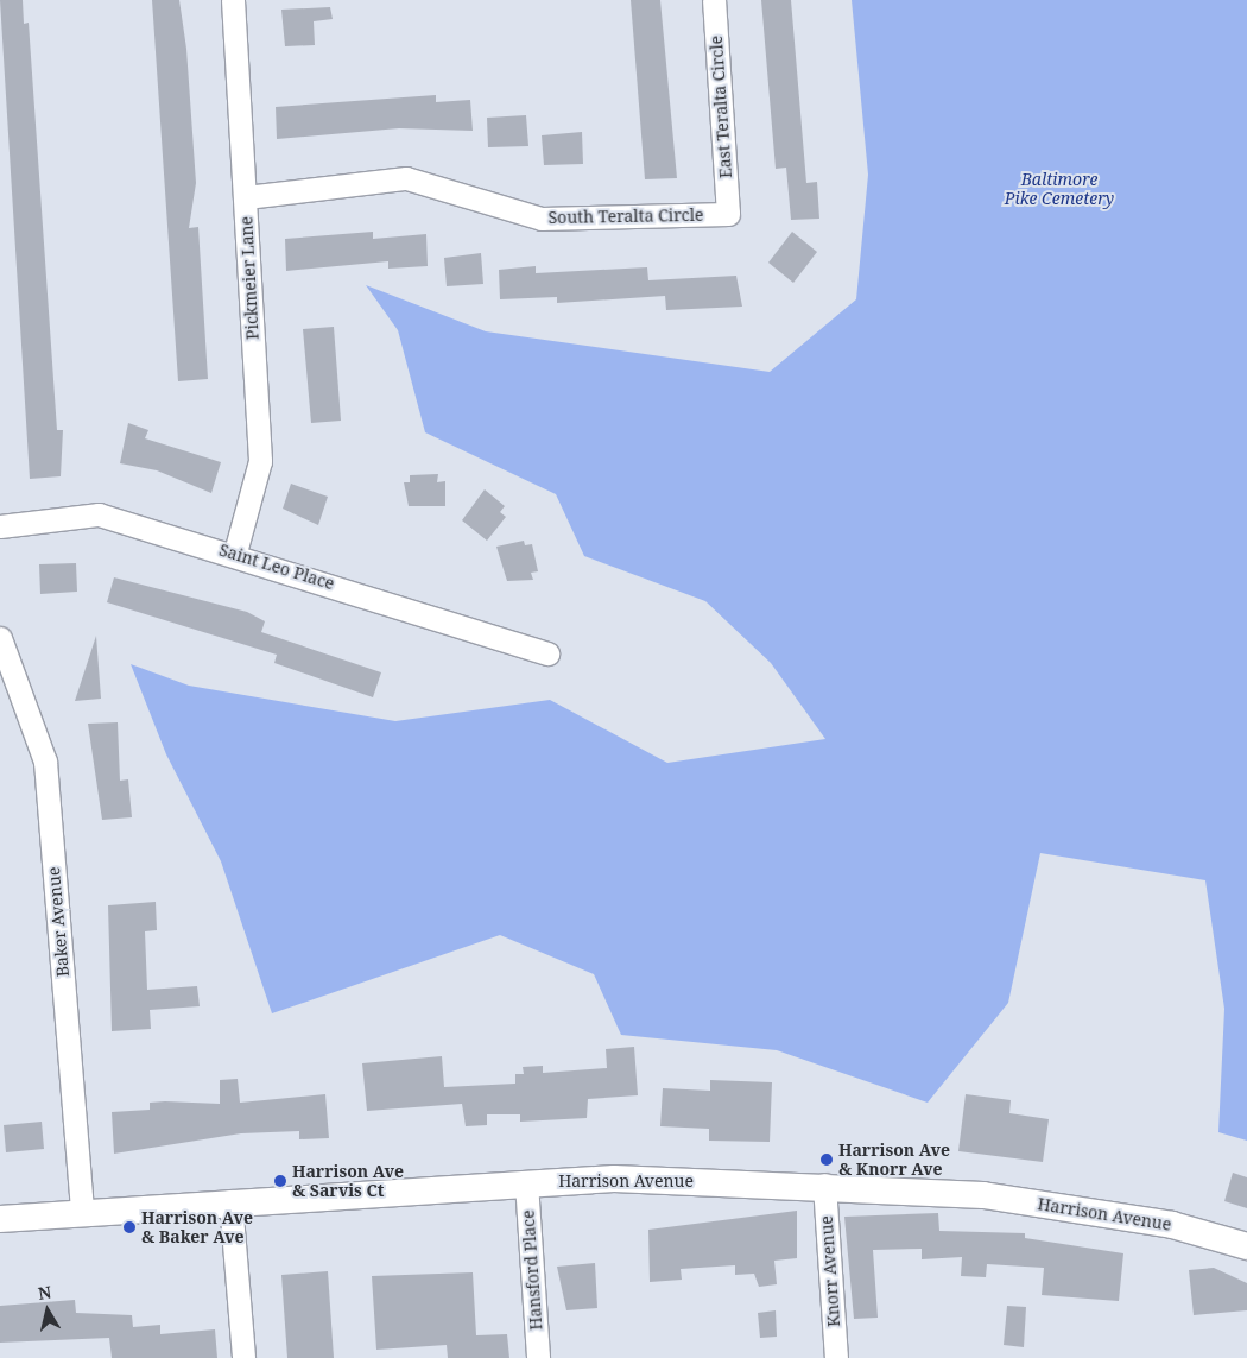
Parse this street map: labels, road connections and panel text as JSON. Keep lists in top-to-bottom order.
{
  "streets": {
    "main road": ["Harrison Avenue"],
    "street": [
      "East Teralta Circle",
      "South Teralta Circle",
      "Pickmeier Lane",
      "Saint Leo Place",
      "Baker Avenue",
      "Hansford Place",
      "Knorr Avenue"
    ]
  },
  "crossings": [
    ["East Teralta Circle", "South Teralta Circle"],
    ["South Teralta Circle", "Pickmeier Lane"],
    ["Pickmeier Lane", "Saint Leo Place"],
    ["Baker Avenue", "Harrison Avenue"],
    ["Harrison Avenue", "Hansford Place"],
    ["Harrison Avenue", "Knorr Avenue"]
  ],
  "parks": ["Baltimore Pike Cemetery"],
  "places": ["Harrison Ave & Knorr Ave", "Harrison Ave & Sarvis Ct", "Harrison Ave & Baker Ave"],
  "north": "top"
}
